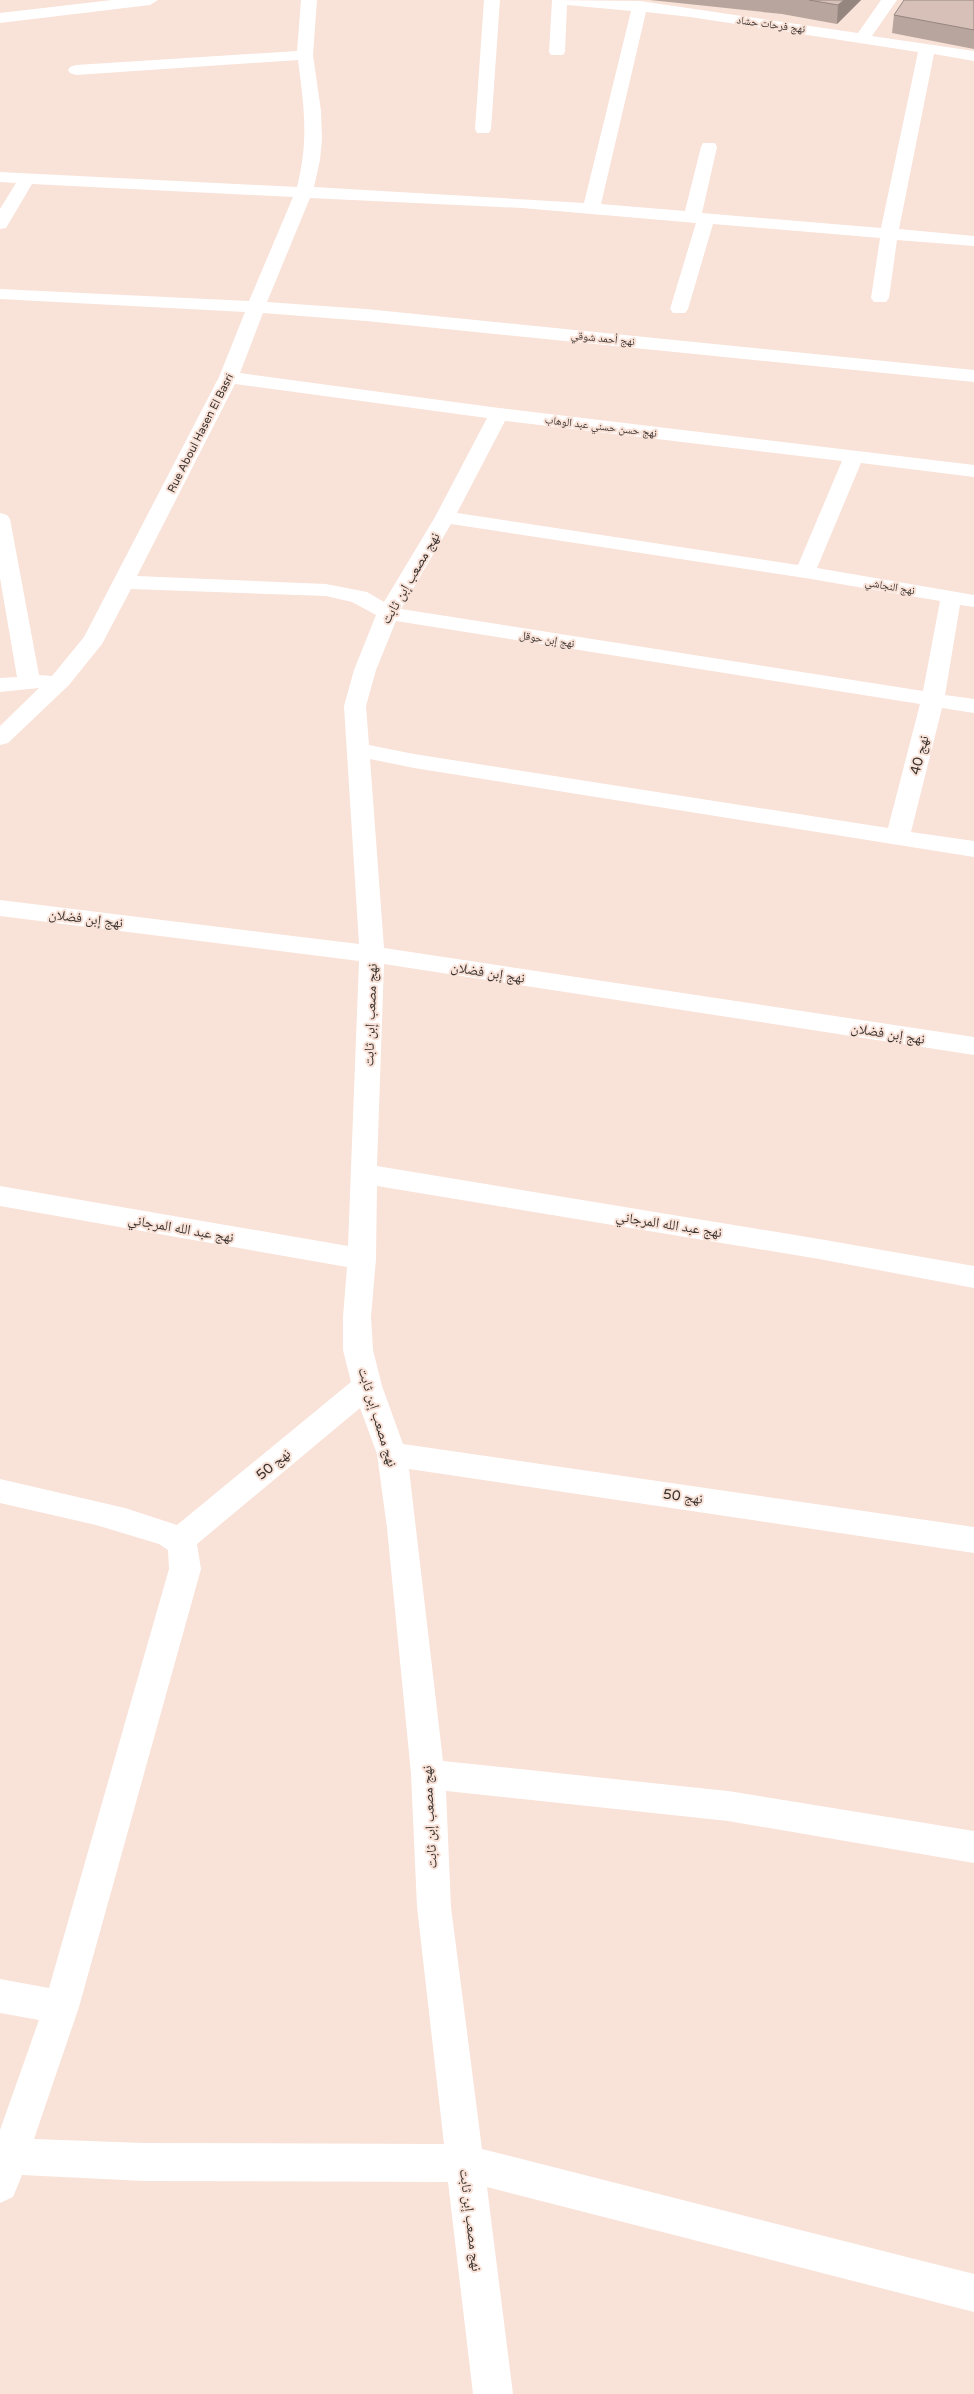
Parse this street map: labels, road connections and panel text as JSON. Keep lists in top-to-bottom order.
{
  "streets": {
    "street": [
      "نهج فرحات حشاد",
      "نهج أحمد شوقي",
      "نهج حسن حسني عبد الوهاب",
      "Rue Aboul Hasen El Basri",
      "نهج مصعب إبن ثابت",
      "نهج النجاشي",
      "نهج إبن حوقل",
      "نهج 40",
      "نهج إبن فضلان",
      "نهج عبد الله المرجاني",
      "نهج 50"
    ]
  },
  "crossings": [
    ["نهج أحمد شوقي", "Rue Aboul Hasen El Basri"],
    ["نهج حسن حسني عبد الوهاب", "Rue Aboul Hasen El Basri"],
    ["نهج حسن حسني عبد الوهاب", "نهج مصعب إبن ثابت"],
    ["Rue Aboul Hasen El Basri", "نهج إبن حوقل"],
    ["نهج مصعب إبن ثابت", "نهج النجاشي"],
    ["نهج مصعب إبن ثابت", "نهج إبن حوقل"],
    ["نهج مصعب إبن ثابت", "نهج إبن فضلان"],
    ["نهج مصعب إبن ثابت", "نهج عبد الله المرجاني"],
    ["نهج مصعب إبن ثابت", "نهج 50"],
    ["نهج النجاشي", "نهج 40"],
    ["نهج إبن حوقل", "نهج 40"]
  ]
}
